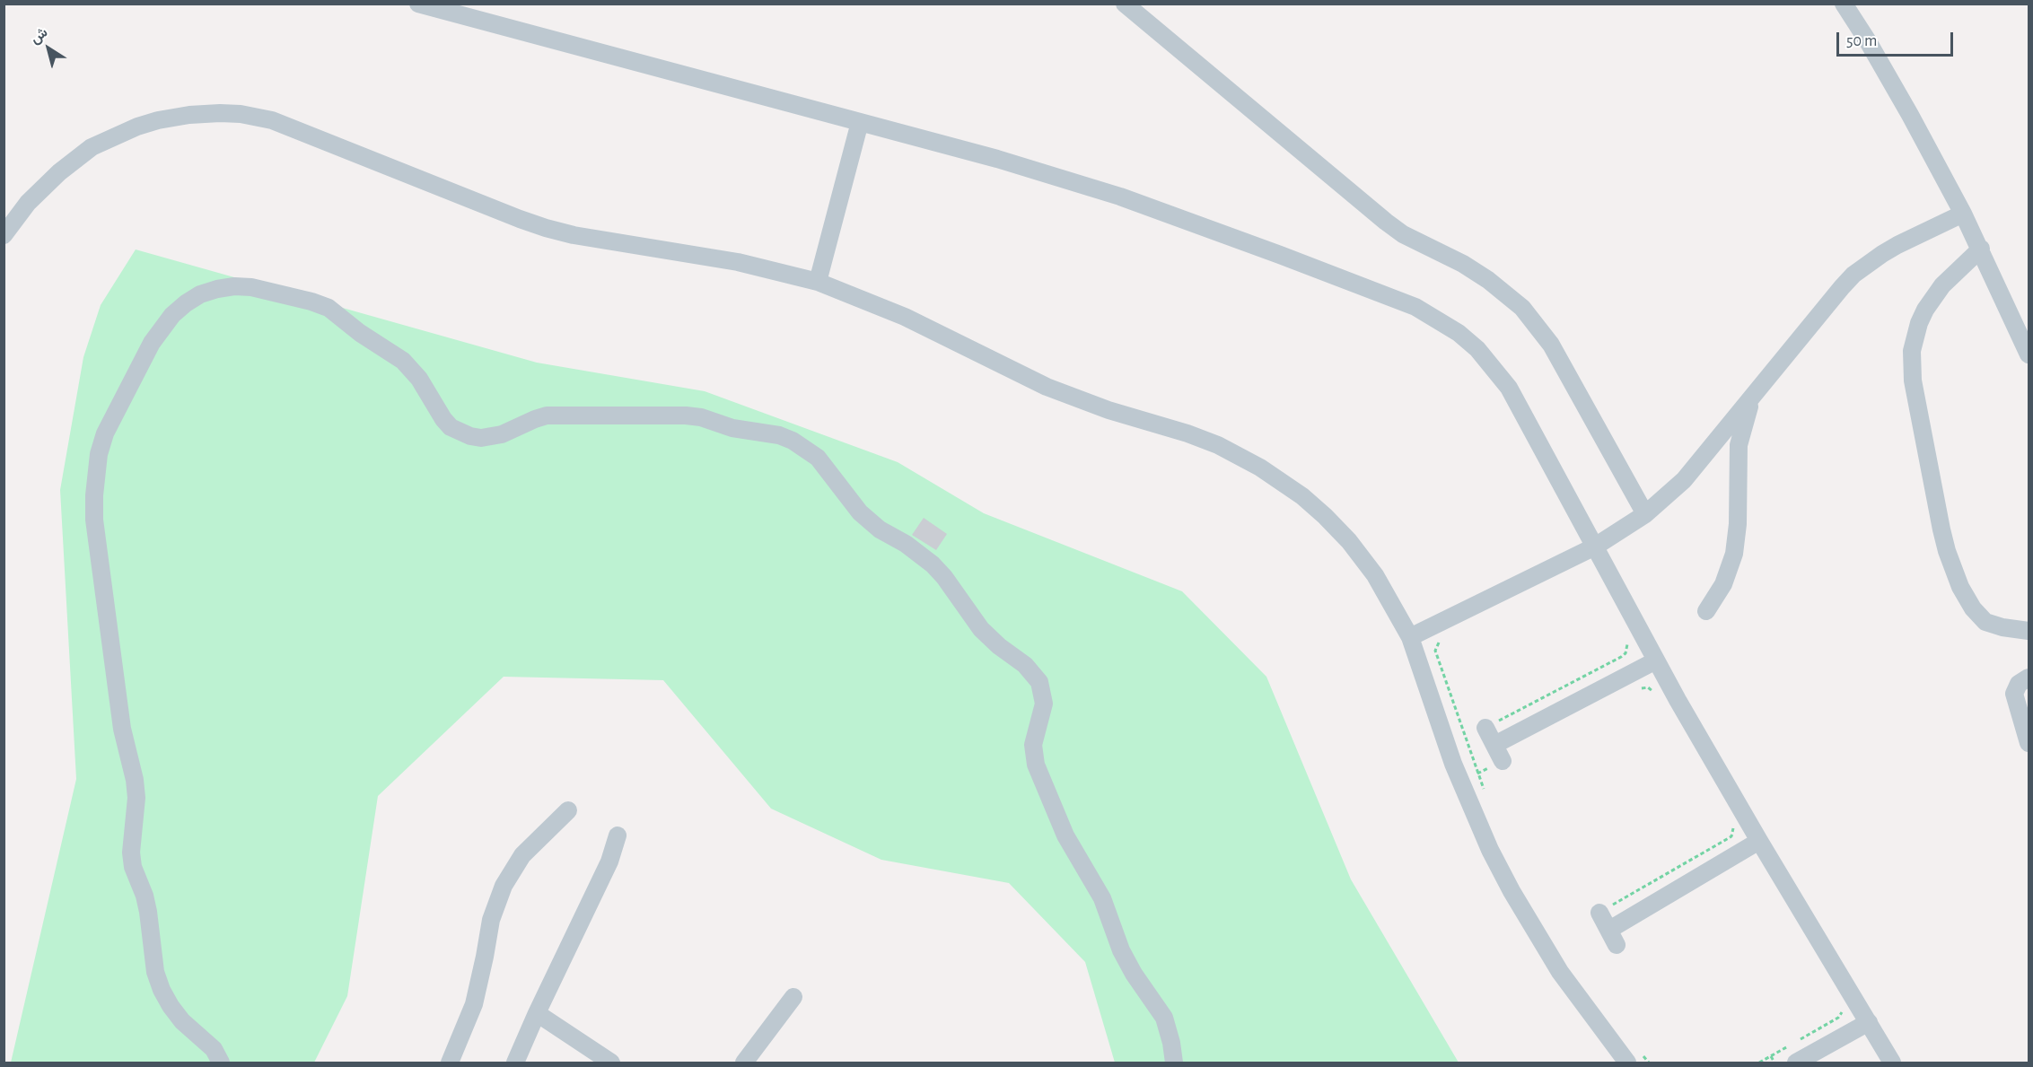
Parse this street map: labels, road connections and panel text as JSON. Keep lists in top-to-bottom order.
{
  "scale_bar": "50 m",
  "north": "top left"
}
